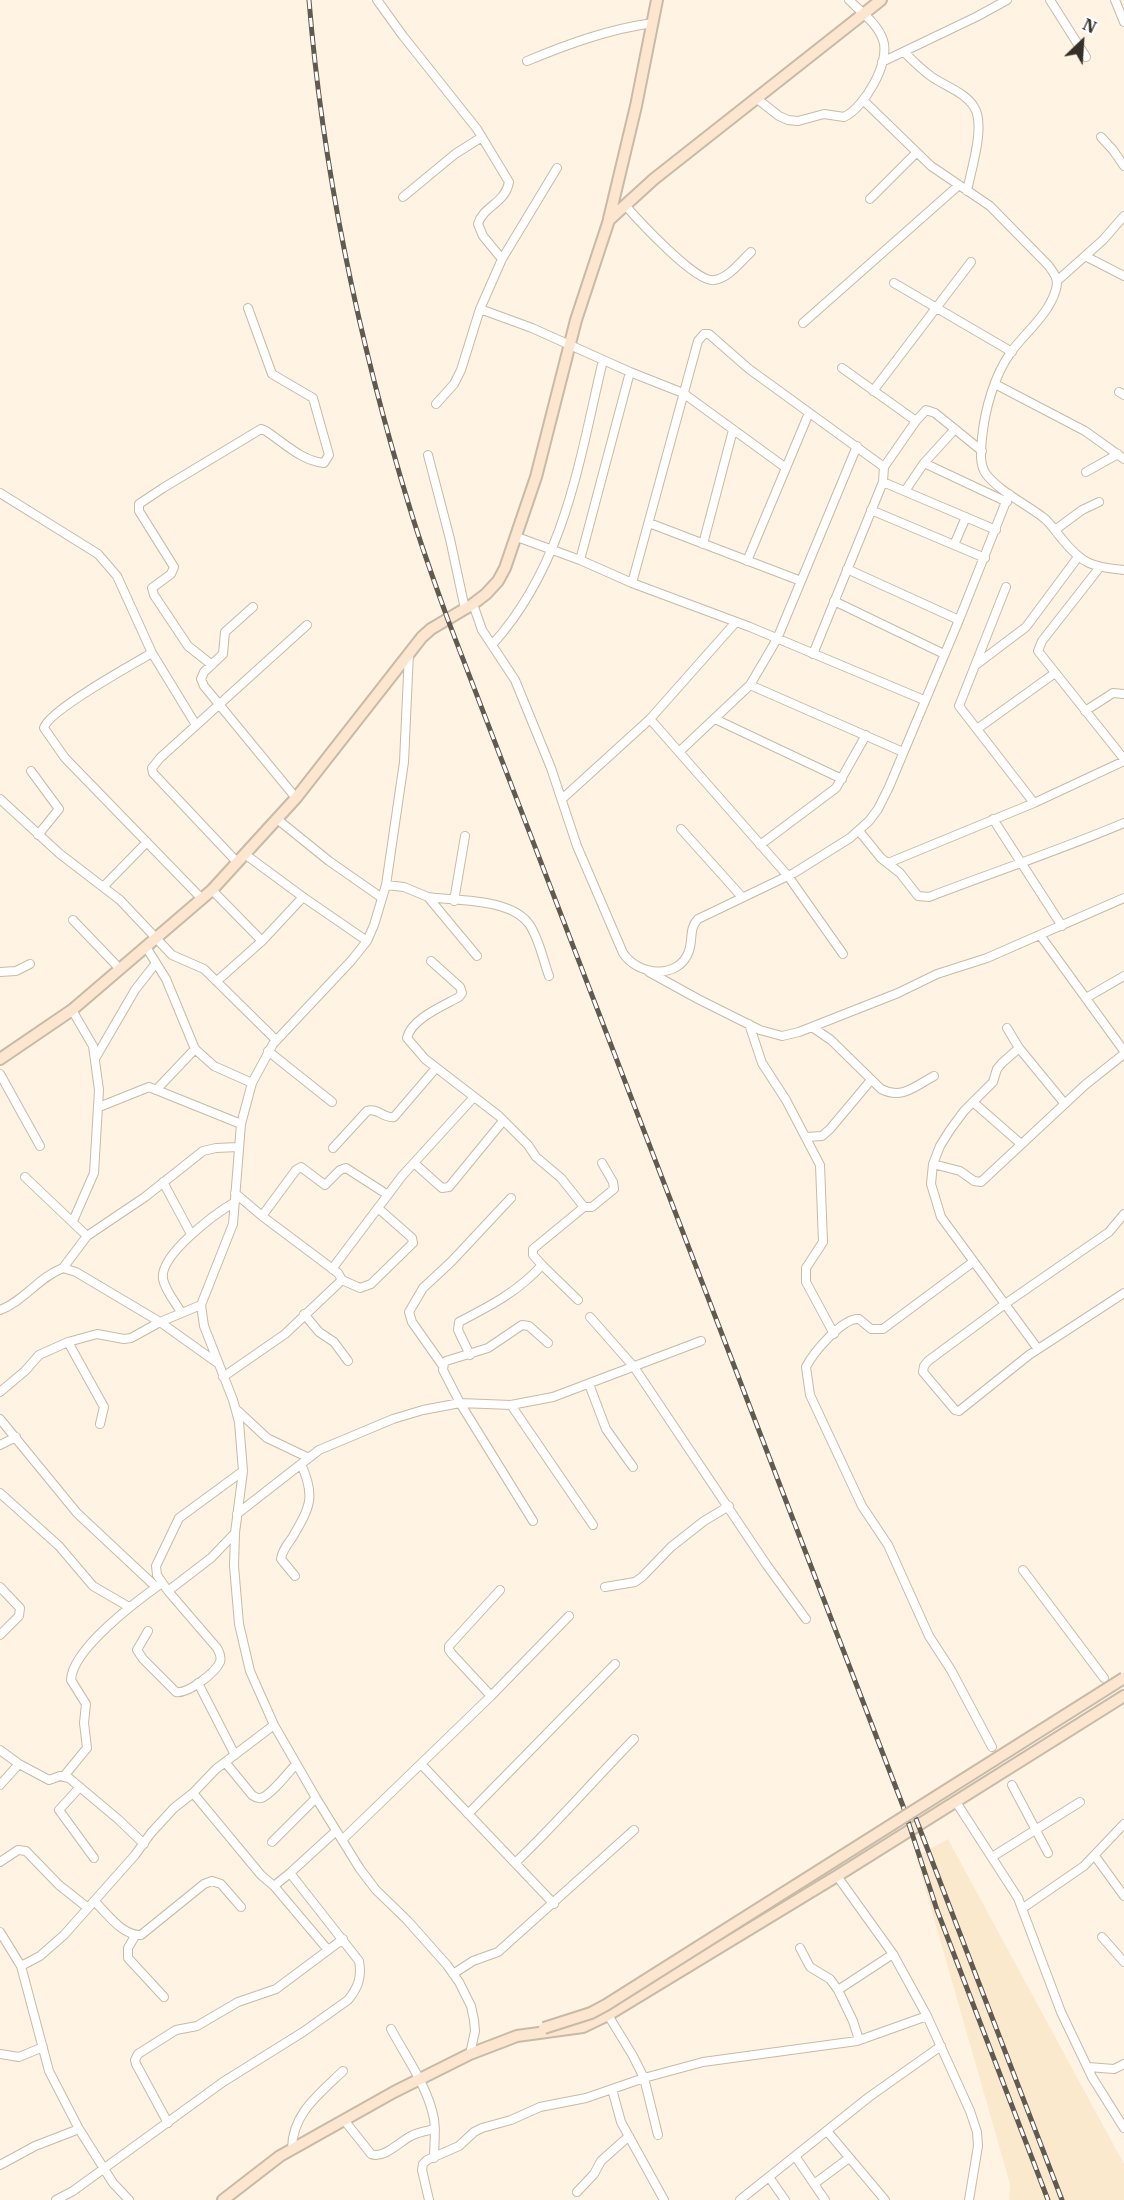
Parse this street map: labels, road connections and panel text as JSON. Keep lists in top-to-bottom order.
{
  "north": "top right"
}
